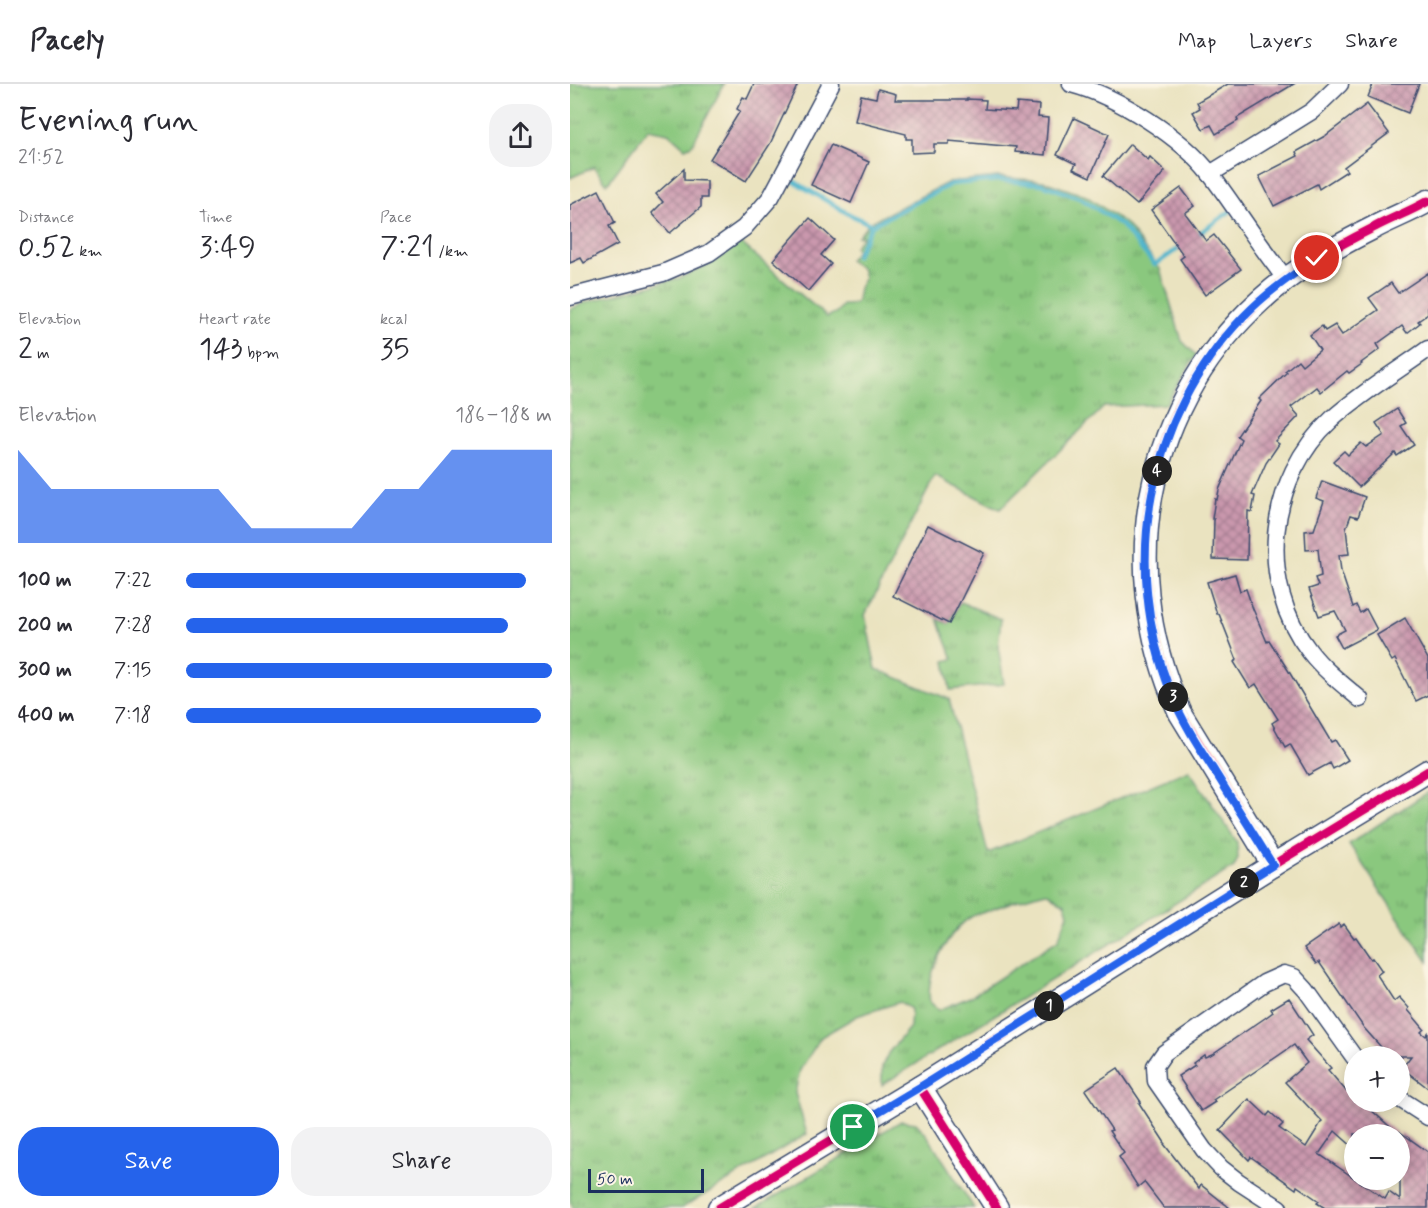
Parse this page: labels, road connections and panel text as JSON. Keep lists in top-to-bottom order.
{
  "scale_bar": "50 m",
  "page": {
    "header": "Pacely",
    "nav": ["Map", "Layers", "Share"],
    "heading": ["Evening run", "21:52"],
    "stats": [
      ["Distance", "0.52 km"],
      ["Time", "3:49"],
      ["Pace", "7:21 /km"],
      ["Elevation", "2 m"],
      ["Heart rate", "143 bpm"],
      ["kcal", "35"]
    ],
    "chart": ["Elevation", "186–188 m"],
    "pins": [
      "4",
      "3",
      "2",
      "1"
    ],
    "list": [
      {
        "name": "100 m",
        "note": "7:22"
      },
      {
        "name": "200 m",
        "note": "7:28"
      },
      {
        "name": "300 m",
        "note": "7:15"
      },
      {
        "name": "400 m",
        "note": "7:18"
      }
    ],
    "map_buttons": ["+", "−"],
    "buttons": ["Save", "Share"],
    "scale": "50 m"
  }
}
